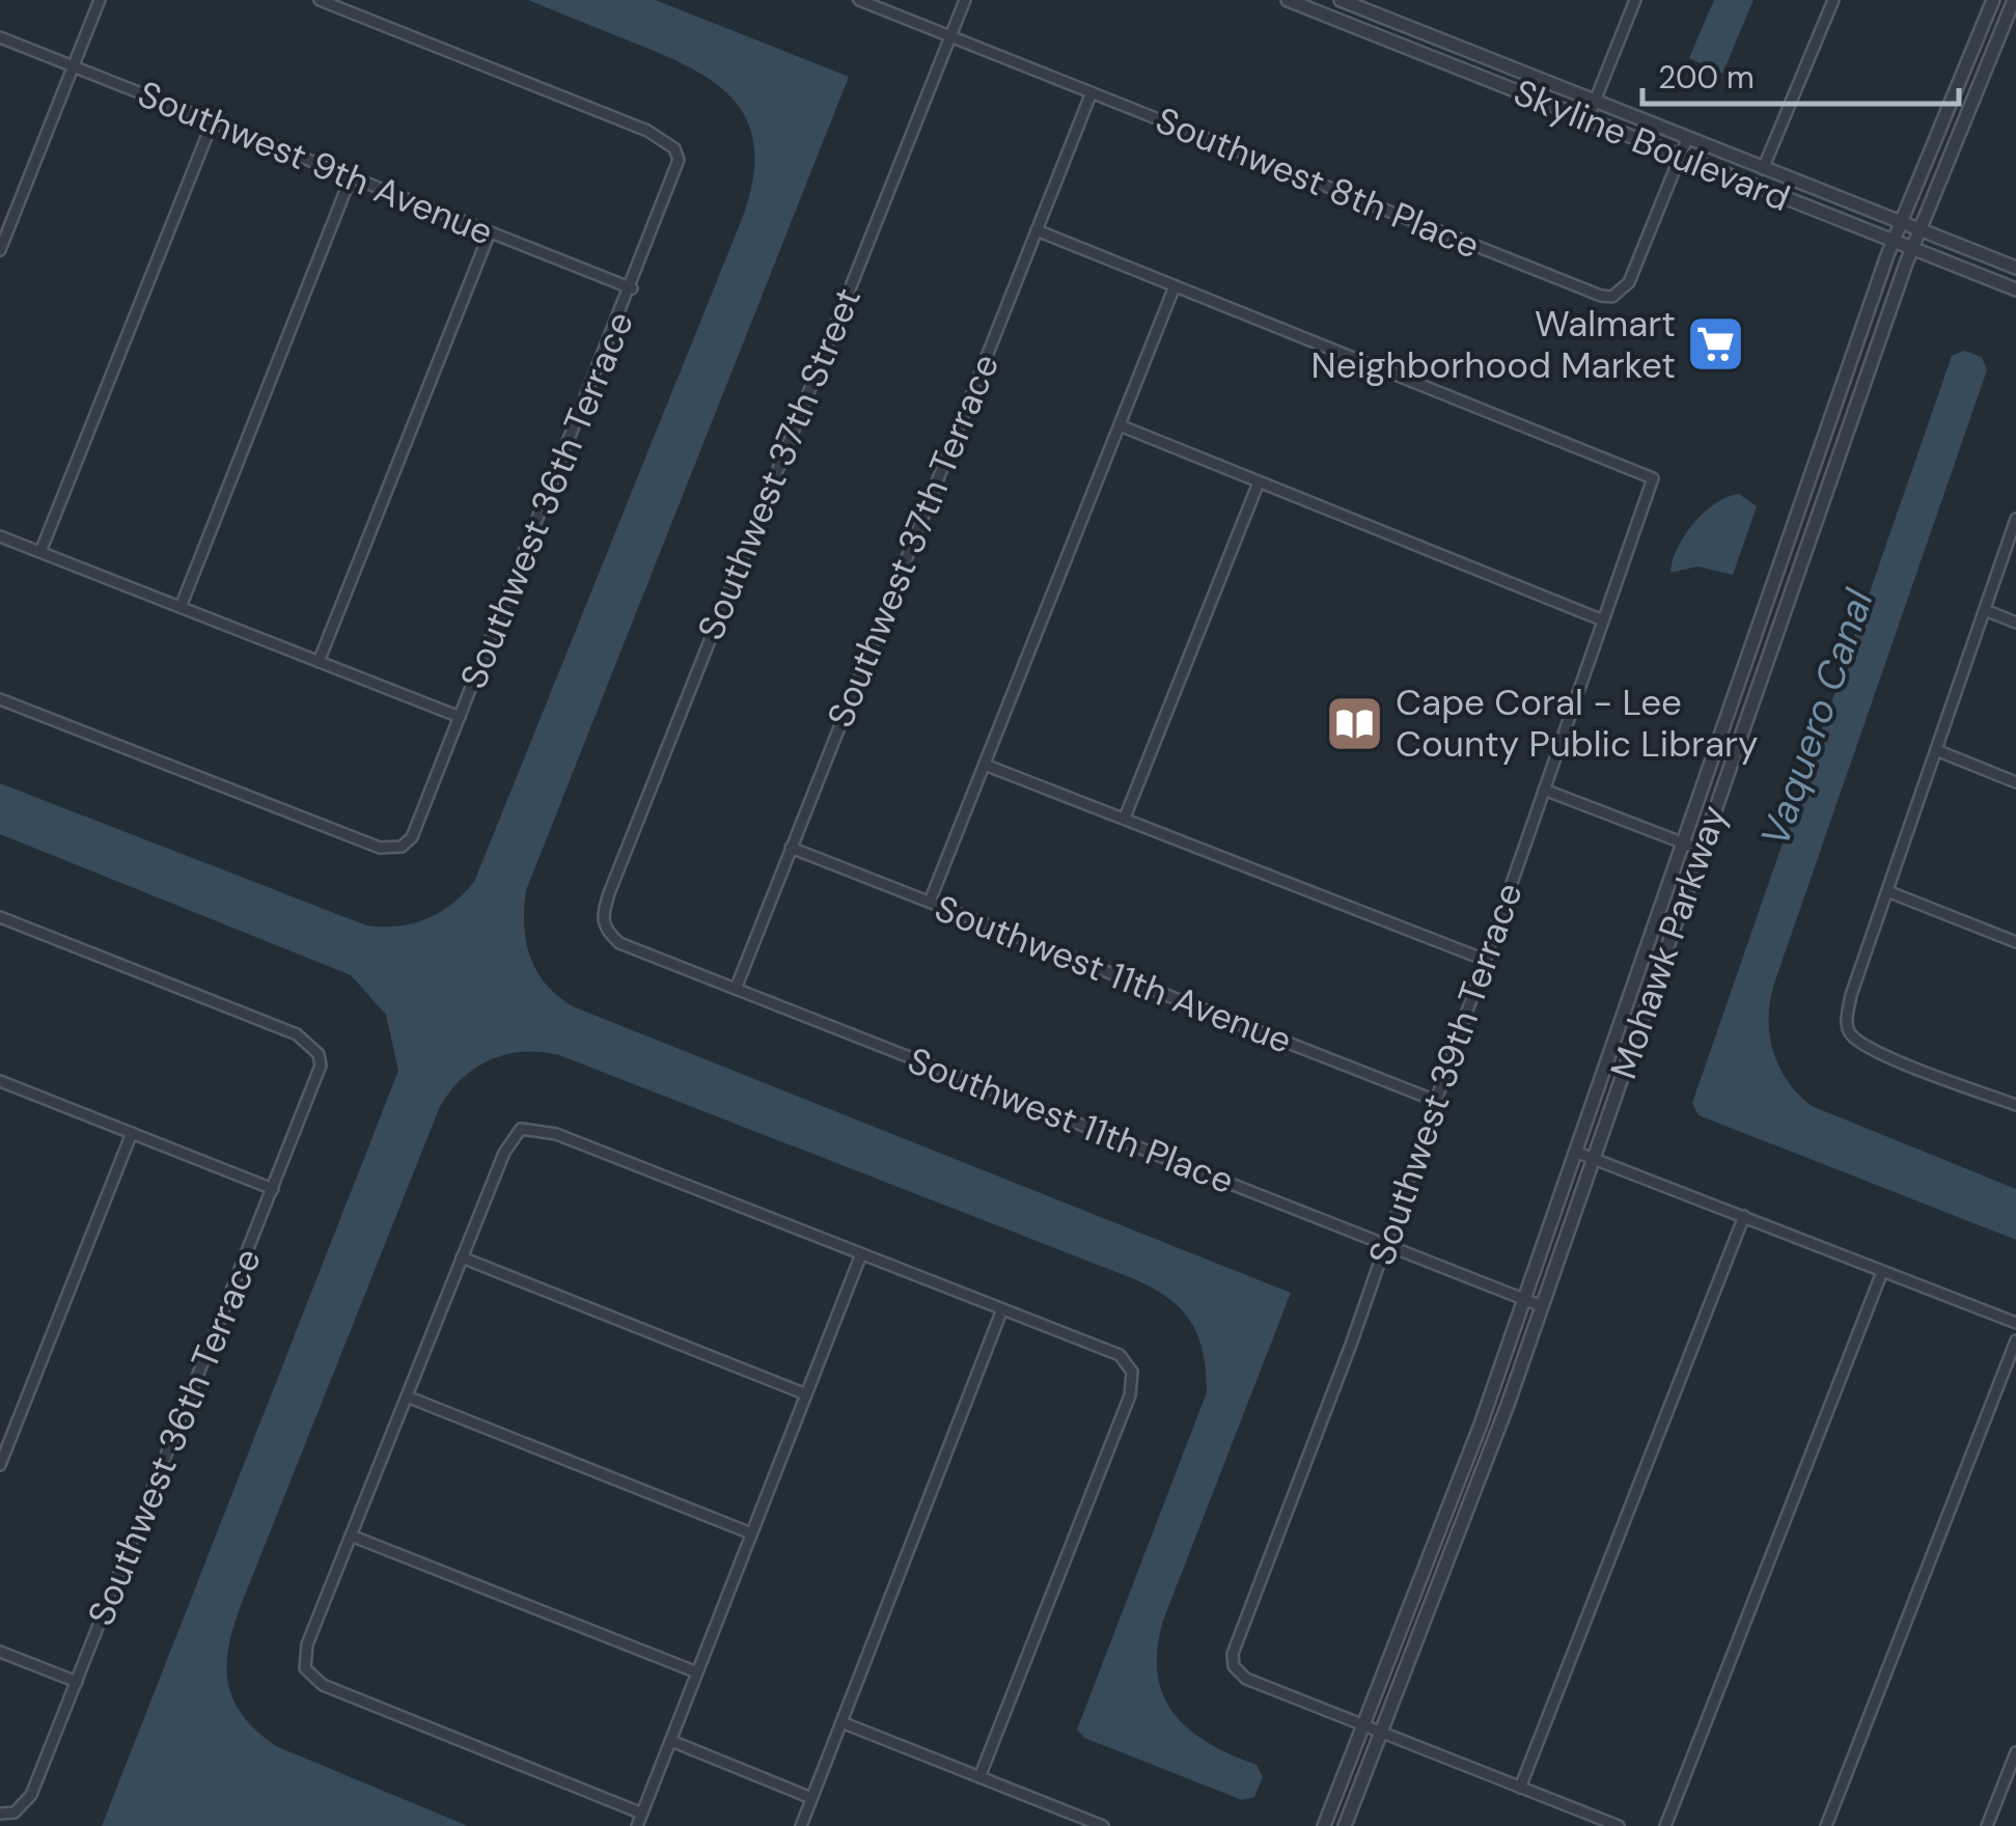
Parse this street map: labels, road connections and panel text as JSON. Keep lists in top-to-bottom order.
{
  "streets": {
    "street": [
      "Skyline Boulevard",
      "Southwest 9th Avenue",
      "Southwest 8th Place",
      "Southwest 37th Street",
      "Southwest 36th Terrace",
      "Southwest 37th Terrace",
      "Mohawk Parkway",
      "Southwest 11th Avenue",
      "Southwest 39th Terrace",
      "Southwest 11th Place"
    ]
  },
  "crossings": [
    ["Skyline Boulevard", "Southwest 8th Place"],
    ["Skyline Boulevard", "Mohawk Parkway"],
    ["Southwest 9th Avenue", "Southwest 36th Terrace"],
    ["Southwest 8th Place", "Southwest 37th Street"],
    ["Southwest 8th Place", "Southwest 37th Terrace"],
    ["Southwest 37th Street", "Southwest 11th Place"],
    ["Southwest 37th Terrace", "Southwest 11th Avenue"],
    ["Southwest 37th Terrace", "Southwest 11th Place"],
    ["Mohawk Parkway", "Southwest 39th Terrace"],
    ["Mohawk Parkway", "Southwest 11th Place"],
    ["Southwest 11th Avenue", "Southwest 39th Terrace"],
    ["Southwest 39th Terrace", "Southwest 11th Place"]
  ],
  "water": ["Vaquero Canal"],
  "places": {
    "supermarket": ["Walmart Neighborhood Market"],
    "library": ["Cape Coral - Lee County Public Library"]
  },
  "scale_bar": "200 m"
}
